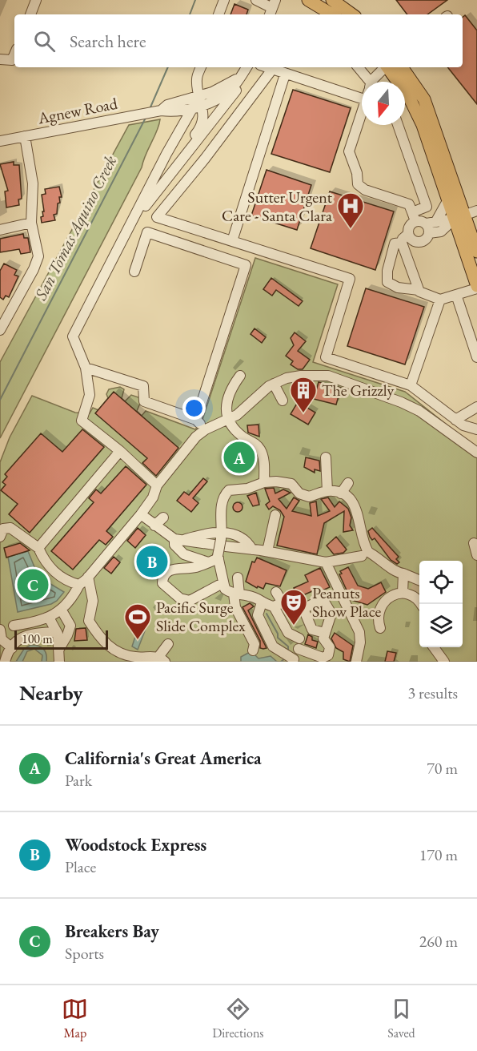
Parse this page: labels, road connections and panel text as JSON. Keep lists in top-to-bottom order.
{
  "streets": {
    "street": ["Agnew Road"]
  },
  "water": ["San Tomas Aquino Creek"],
  "places": {
    "hospital": ["Sutter Urgent Care - Santa Clara"],
    "building": ["The Grizzly"],
    "theatre": ["Peanuts Show Place"],
    "sports": ["Pacific Surge Slide Complex"]
  },
  "scale_bar": "100 m",
  "north": "bottom",
  "page": {
    "search": "Search here",
    "pins": ["A", "B", "C"],
    "scale": "100 m",
    "heading": ["Nearby", "3 results"],
    "list": [
      {
        "mark": "A",
        "name": "California's Great America",
        "note": "Park",
        "value": "70 m"
      },
      {
        "mark": "B",
        "name": "Woodstock Express",
        "note": "Place",
        "value": "170 m"
      },
      {
        "mark": "C",
        "name": "Breakers Bay",
        "note": "Sports",
        "value": "260 m"
      }
    ],
    "nav": ["Map", "Directions", "Saved"]
  }
}
